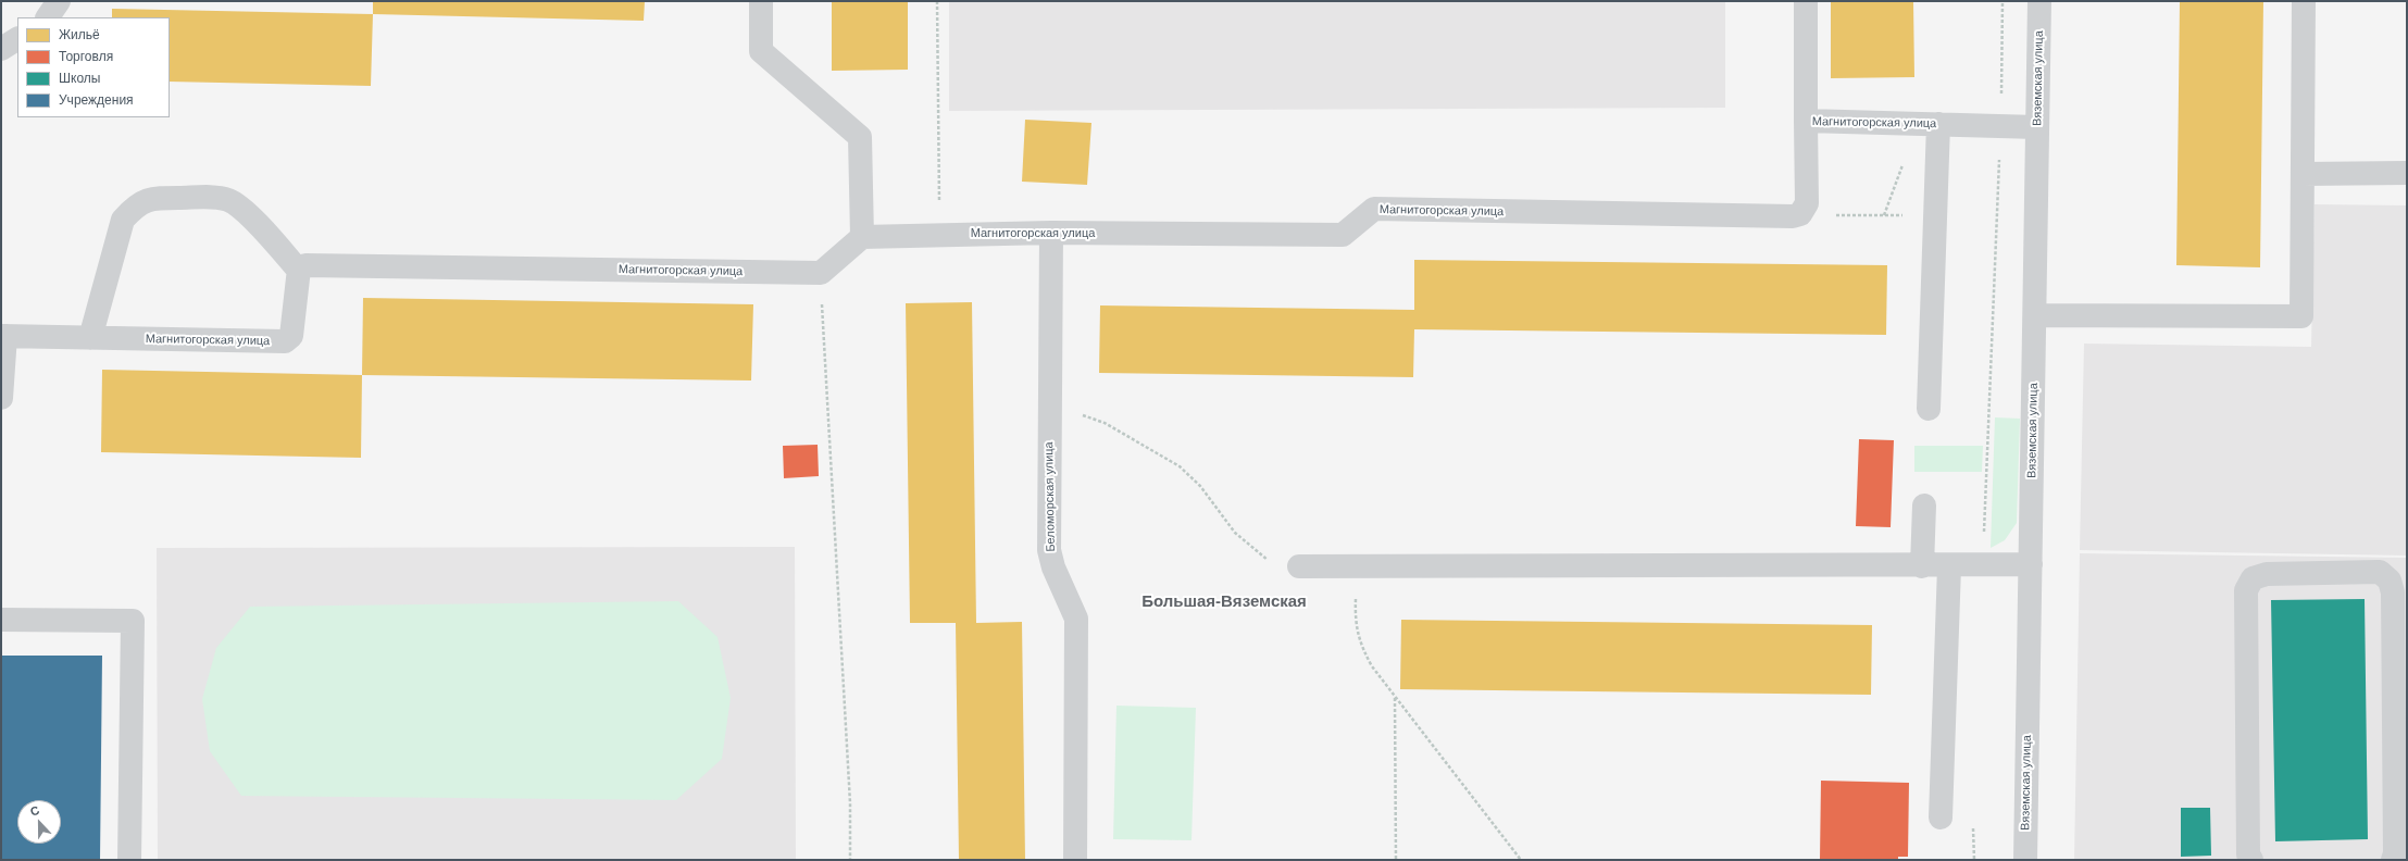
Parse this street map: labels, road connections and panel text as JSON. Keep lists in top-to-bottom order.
{
  "streets": {
    "street": ["Вяземская улица", "Магнитогорская улица", "Беломорская улица"]
  },
  "crossings": [
    ["Вяземская улица", "Магнитогорская улица"],
    ["Магнитогорская улица", "Беломорская улица"]
  ],
  "districts": ["Большая-Вяземская"],
  "legend": [
    "Жильё",
    "Торговля",
    "Школы",
    "Учреждения"
  ],
  "north": "top"
}
